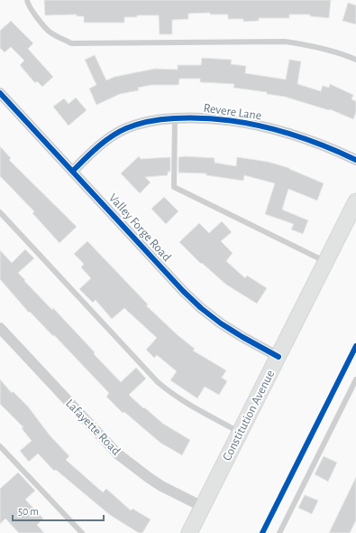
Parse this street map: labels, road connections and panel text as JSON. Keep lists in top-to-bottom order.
{
  "streets": {
    "main road": ["Constitution Avenue"],
    "street": ["Revere Lane", "Valley Forge Road", "Lafayette Road"]
  },
  "crossings": [
    ["Revere Lane", "Valley Forge Road"],
    ["Valley Forge Road", "Constitution Avenue"],
    ["Constitution Avenue", "Lafayette Road"]
  ],
  "scale_bar": "50 m"
}
